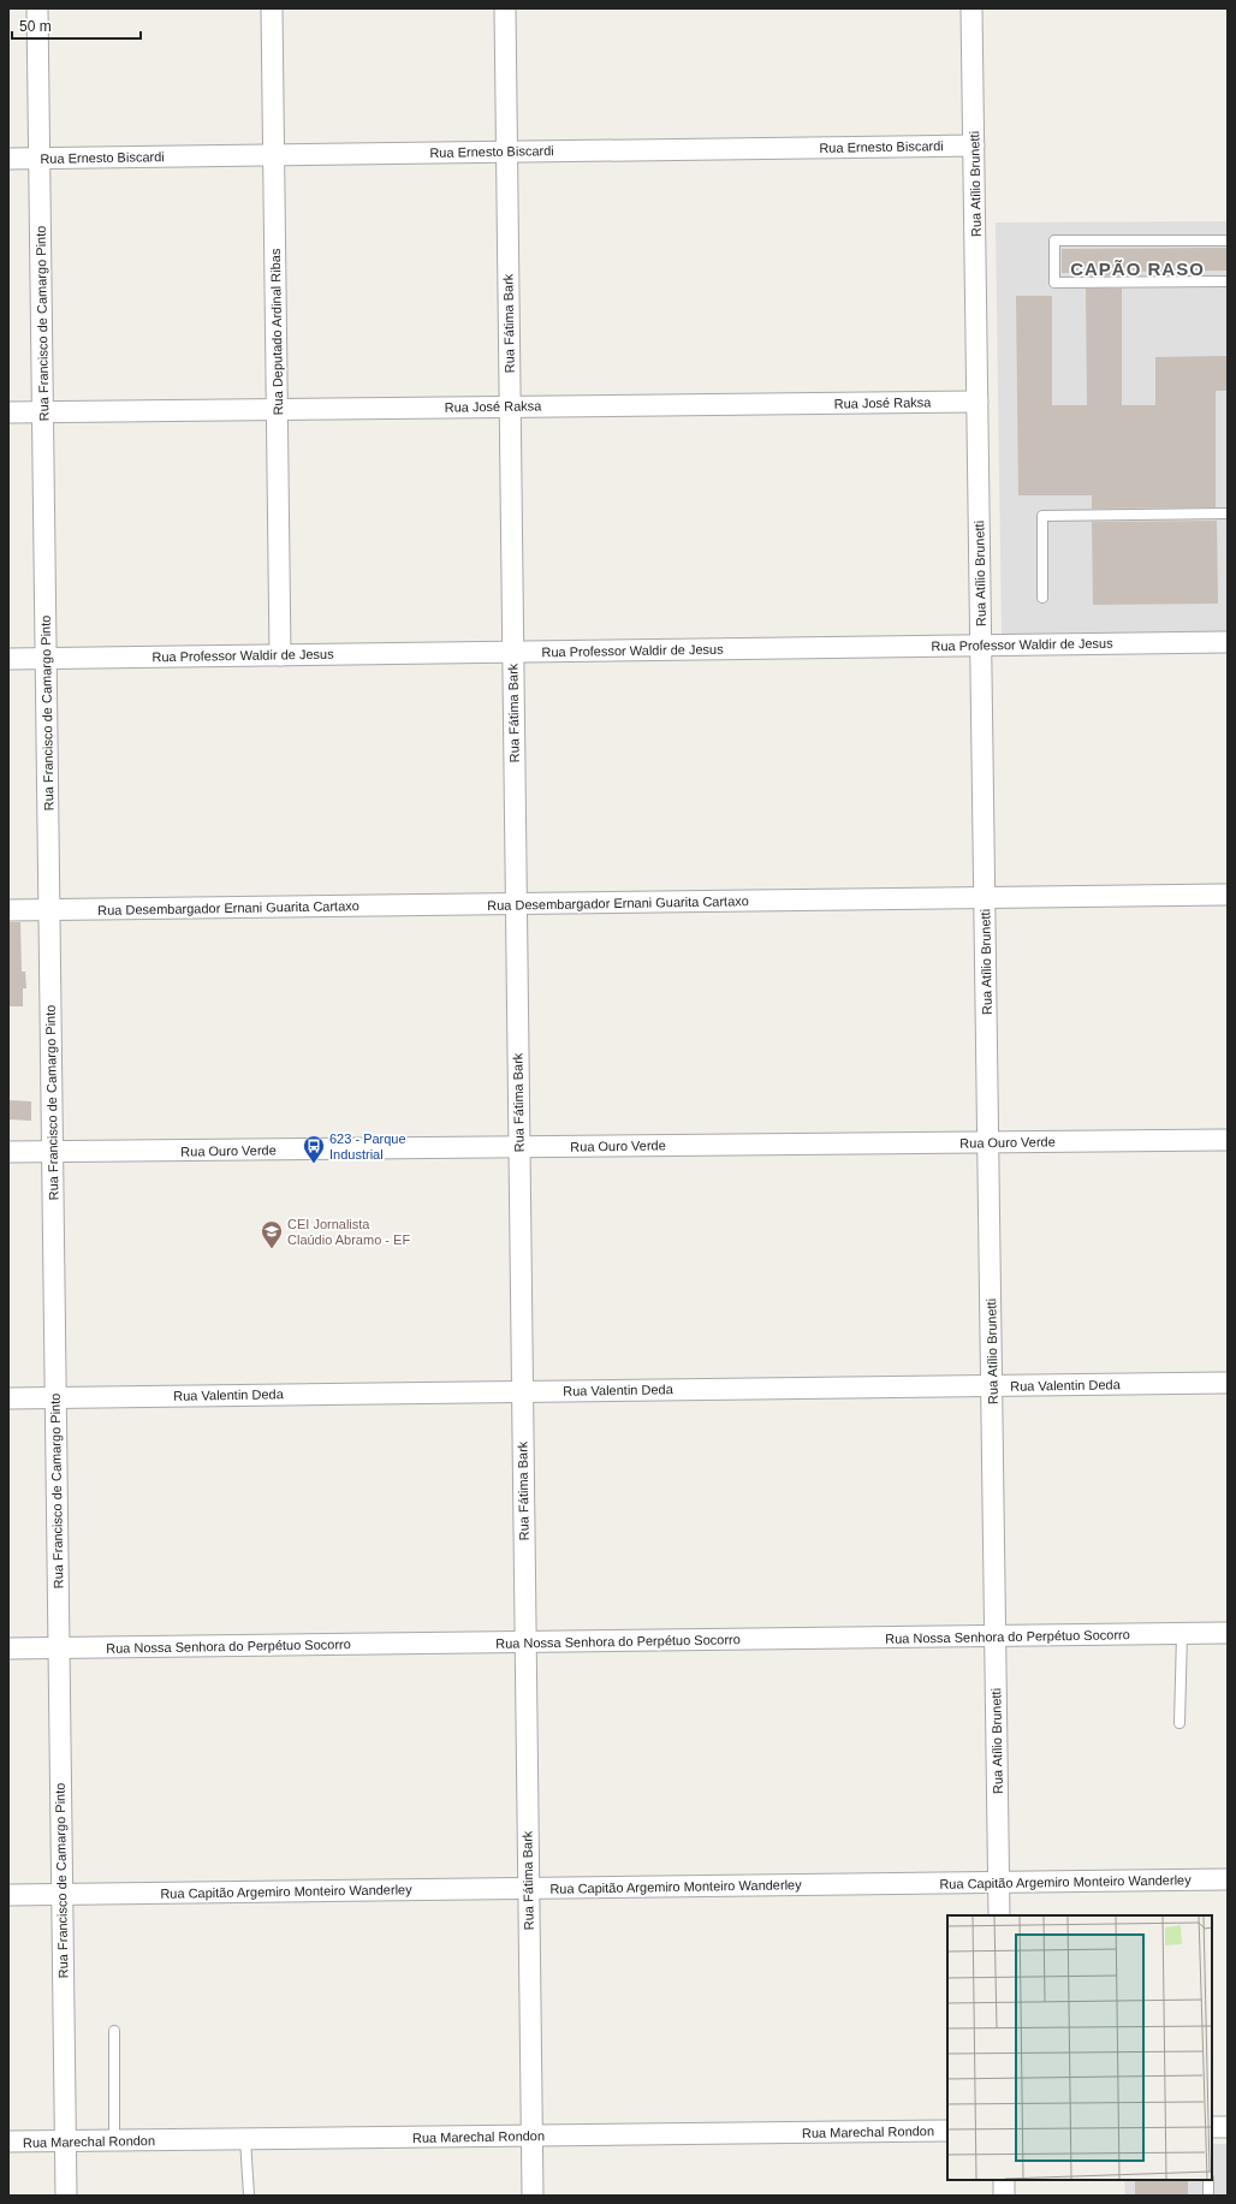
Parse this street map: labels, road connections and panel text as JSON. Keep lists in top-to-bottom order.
{
  "streets": {
    "street": [
      "Rua Ernesto Biscardi",
      "Rua Atílio Brunetti",
      "Rua Francisco de Camargo Pinto",
      "Rua Fátima Bark",
      "Rua Deputado Ardinal Ribas",
      "Rua José Raksa",
      "Rua Professor Waldir de Jesus",
      "Rua Desembargador Ernani Guarita Cartaxo",
      "Rua Ouro Verde",
      "Rua Valentin Deda",
      "Rua Nossa Senhora do Perpétuo Socorro",
      "Rua Capitão Argemiro Monteiro Wanderley",
      "Rua Marechal Rondon"
    ]
  },
  "crossings": [
    ["Rua Ernesto Biscardi", "Rua Atílio Brunetti"],
    ["Rua Ernesto Biscardi", "Rua Francisco de Camargo Pinto"],
    ["Rua Ernesto Biscardi", "Rua Fátima Bark"],
    ["Rua Ernesto Biscardi", "Rua Deputado Ardinal Ribas"],
    ["Rua Atílio Brunetti", "Rua José Raksa"],
    ["Rua Atílio Brunetti", "Rua Professor Waldir de Jesus"],
    ["Rua Atílio Brunetti", "Rua Desembargador Ernani Guarita Cartaxo"],
    ["Rua Atílio Brunetti", "Rua Ouro Verde"],
    ["Rua Atílio Brunetti", "Rua Valentin Deda"],
    ["Rua Atílio Brunetti", "Rua Nossa Senhora do Perpétuo Socorro"],
    ["Rua Atílio Brunetti", "Rua Capitão Argemiro Monteiro Wanderley"],
    ["Rua Francisco de Camargo Pinto", "Rua José Raksa"],
    ["Rua Francisco de Camargo Pinto", "Rua Professor Waldir de Jesus"],
    ["Rua Francisco de Camargo Pinto", "Rua Desembargador Ernani Guarita Cartaxo"],
    ["Rua Francisco de Camargo Pinto", "Rua Ouro Verde"],
    ["Rua Francisco de Camargo Pinto", "Rua Valentin Deda"],
    ["Rua Francisco de Camargo Pinto", "Rua Nossa Senhora do Perpétuo Socorro"],
    ["Rua Francisco de Camargo Pinto", "Rua Capitão Argemiro Monteiro Wanderley"],
    ["Rua Francisco de Camargo Pinto", "Rua Marechal Rondon"],
    ["Rua Fátima Bark", "Rua José Raksa"],
    ["Rua Fátima Bark", "Rua Professor Waldir de Jesus"],
    ["Rua Fátima Bark", "Rua Desembargador Ernani Guarita Cartaxo"],
    ["Rua Fátima Bark", "Rua Ouro Verde"],
    ["Rua Fátima Bark", "Rua Valentin Deda"],
    ["Rua Fátima Bark", "Rua Nossa Senhora do Perpétuo Socorro"],
    ["Rua Fátima Bark", "Rua Capitão Argemiro Monteiro Wanderley"],
    ["Rua Fátima Bark", "Rua Marechal Rondon"],
    ["Rua Deputado Ardinal Ribas", "Rua José Raksa"],
    ["Rua Deputado Ardinal Ribas", "Rua Professor Waldir de Jesus"]
  ],
  "districts": ["CAPÃO RASO"],
  "places": {
    "bus stop": ["623 - Parque Industrial"],
    "school or university": ["CEI Jornalista Claúdio Abramo - EF"]
  },
  "scale_bar": "50 m"
}
